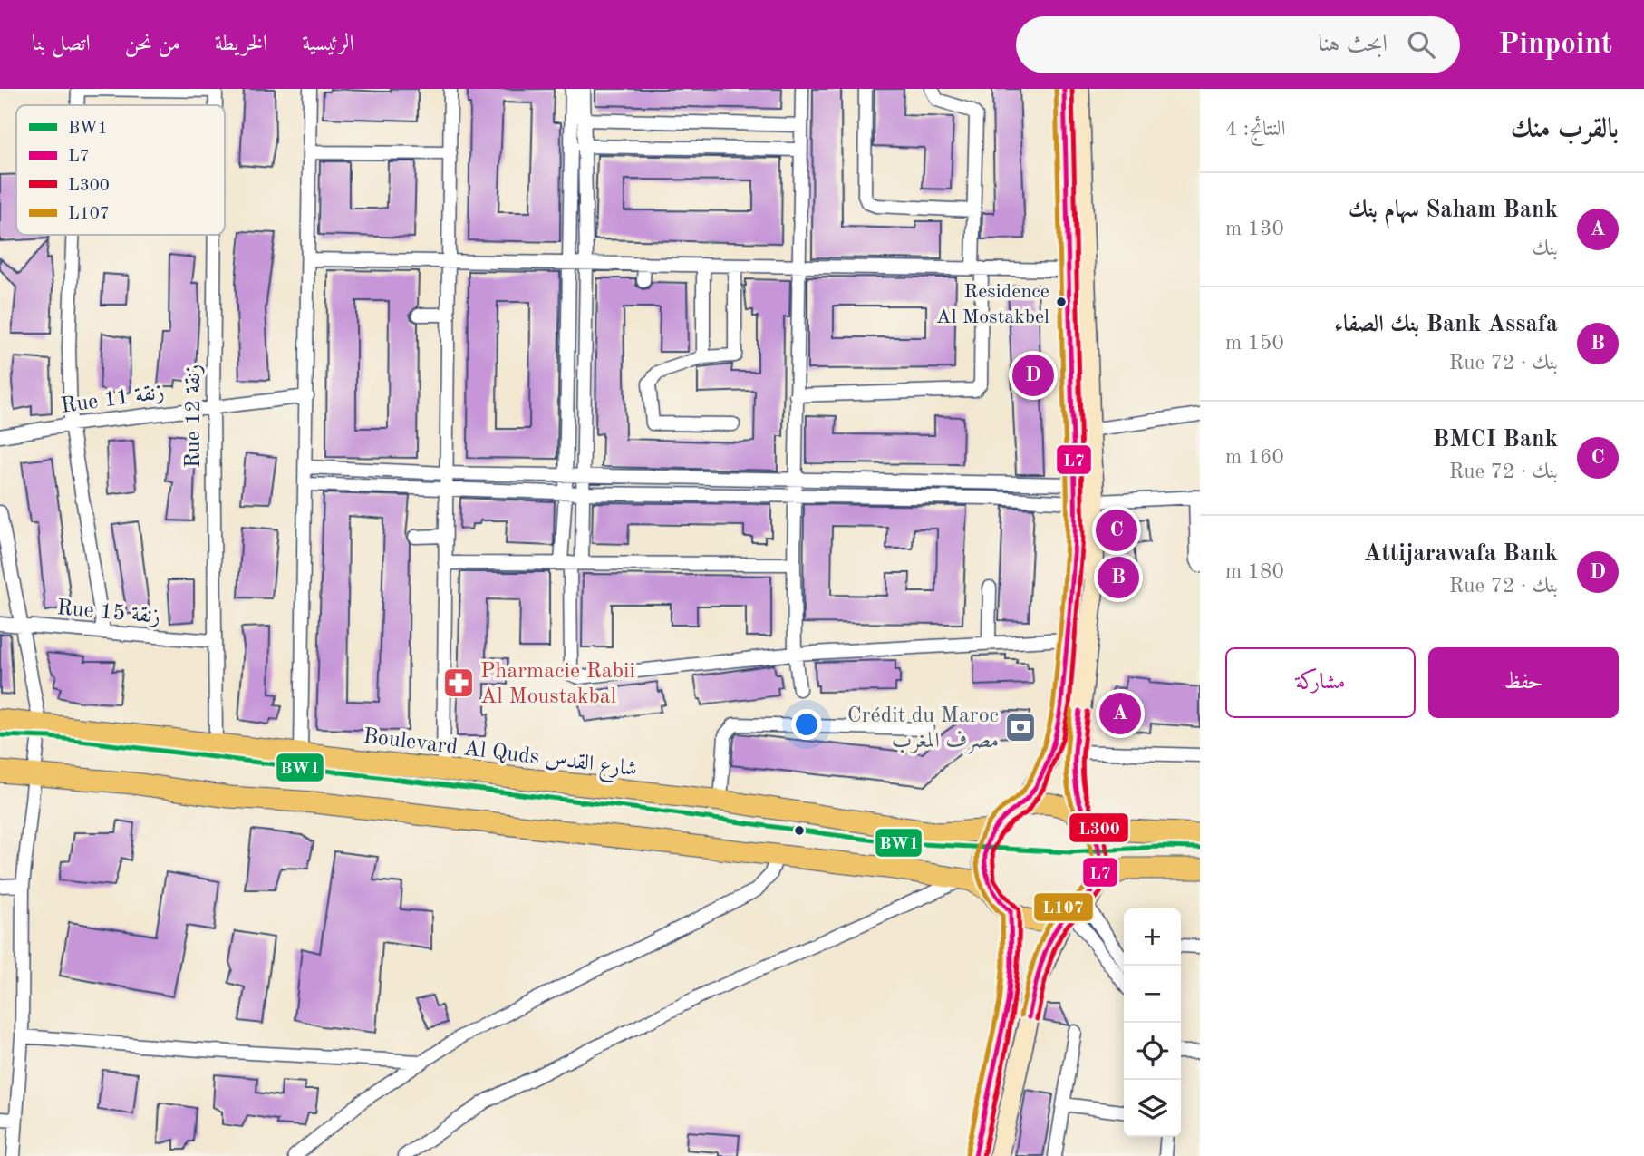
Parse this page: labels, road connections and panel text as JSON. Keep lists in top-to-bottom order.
{
  "streets": {
    "main road": ["Boulevard Al Quds شارع القدس"],
    "street": ["Rue 11 زنقة", "Rue 12 زنقة", "Rue 15 زنقة"]
  },
  "crossings": [
    ["Rue 11 زنقة", "Rue 12 زنقة"],
    ["Rue 12 زنقة", "Rue 15 زنقة"],
    ["Rue 12 زنقة", "Boulevard Al Quds شارع القدس"]
  ],
  "places": {
    "other": ["Residence Al Mostakbel"],
    "pharmacy": ["Pharmacie Rabii Al Moustakbal"],
    "bank": ["Crédit du Maroc مصرف المغرب"]
  },
  "lines": [
    "transit line L7",
    "transit line L300",
    "transit line L107",
    "transit line BW1"
  ],
  "legend": [
    "BW1",
    "L7",
    "L300",
    "L107"
  ],
  "page": {
    "header": "Pinpoint",
    "search": "ابحث هنا",
    "nav": [
      "الرئيسية",
      "الخريطة",
      "من نحن",
      "اتصل بنا"
    ],
    "heading": ["بالقرب منك", "النتائج: 4"],
    "list": [
      {
        "mark": "A",
        "name": "Saham Bank سهام بنك",
        "note": "بنك",
        "value": "130 m"
      },
      {
        "mark": "B",
        "name": "Bank Assafa بنك الصفاء",
        "note": "بنك · Rue 72",
        "value": "150 m"
      },
      {
        "mark": "C",
        "name": "BMCI Bank",
        "note": "بنك · Rue 72",
        "value": "160 m"
      },
      {
        "mark": "D",
        "name": "Attijarawafa Bank",
        "note": "بنك · Rue 72",
        "value": "180 m"
      }
    ],
    "pins": [
      "D",
      "C",
      "B",
      "A"
    ],
    "buttons": ["حفظ", "مشاركة"],
    "map_buttons": ["+", "−"]
  }
}
